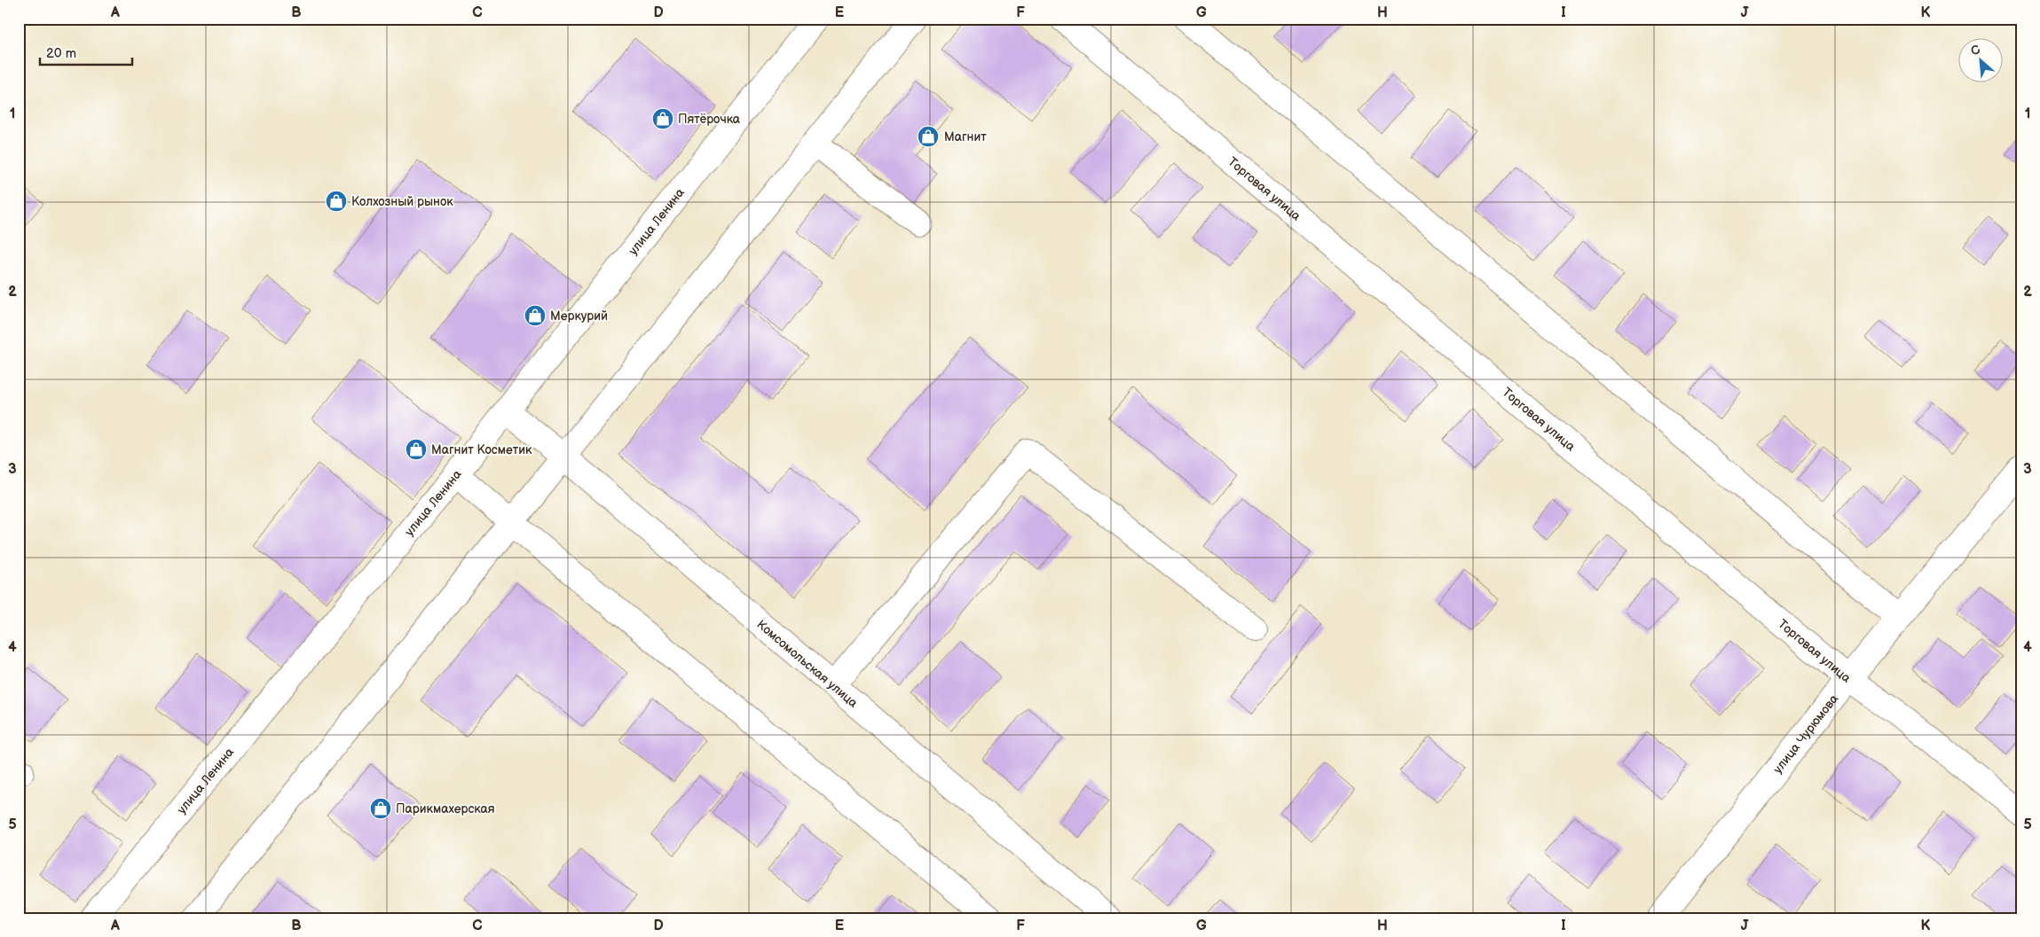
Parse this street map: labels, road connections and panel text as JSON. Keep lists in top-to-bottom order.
{
  "streets": {
    "street": [
      "Торговая улица",
      "улица Ленина",
      "Комсомольская улица",
      "улица Чурюмова"
    ]
  },
  "crossings": [
    ["Торговая улица", "улица Чурюмова"],
    ["улица Ленина", "Комсомольская улица"]
  ],
  "places": {
    "shop": [
      "Пятёрочка",
      "Магнит",
      "Колхозный рынок",
      "Меркурий",
      "Магнит Косметик",
      "Парикмахерская"
    ]
  },
  "scale_bar": "20 m",
  "north": "top left",
  "grid": {
    "columns": [
      "A",
      "B",
      "C",
      "D",
      "E",
      "F",
      "G",
      "H",
      "I",
      "J",
      "K"
    ],
    "rows": [
      "1",
      "2",
      "3",
      "4",
      "5"
    ]
  }
}
